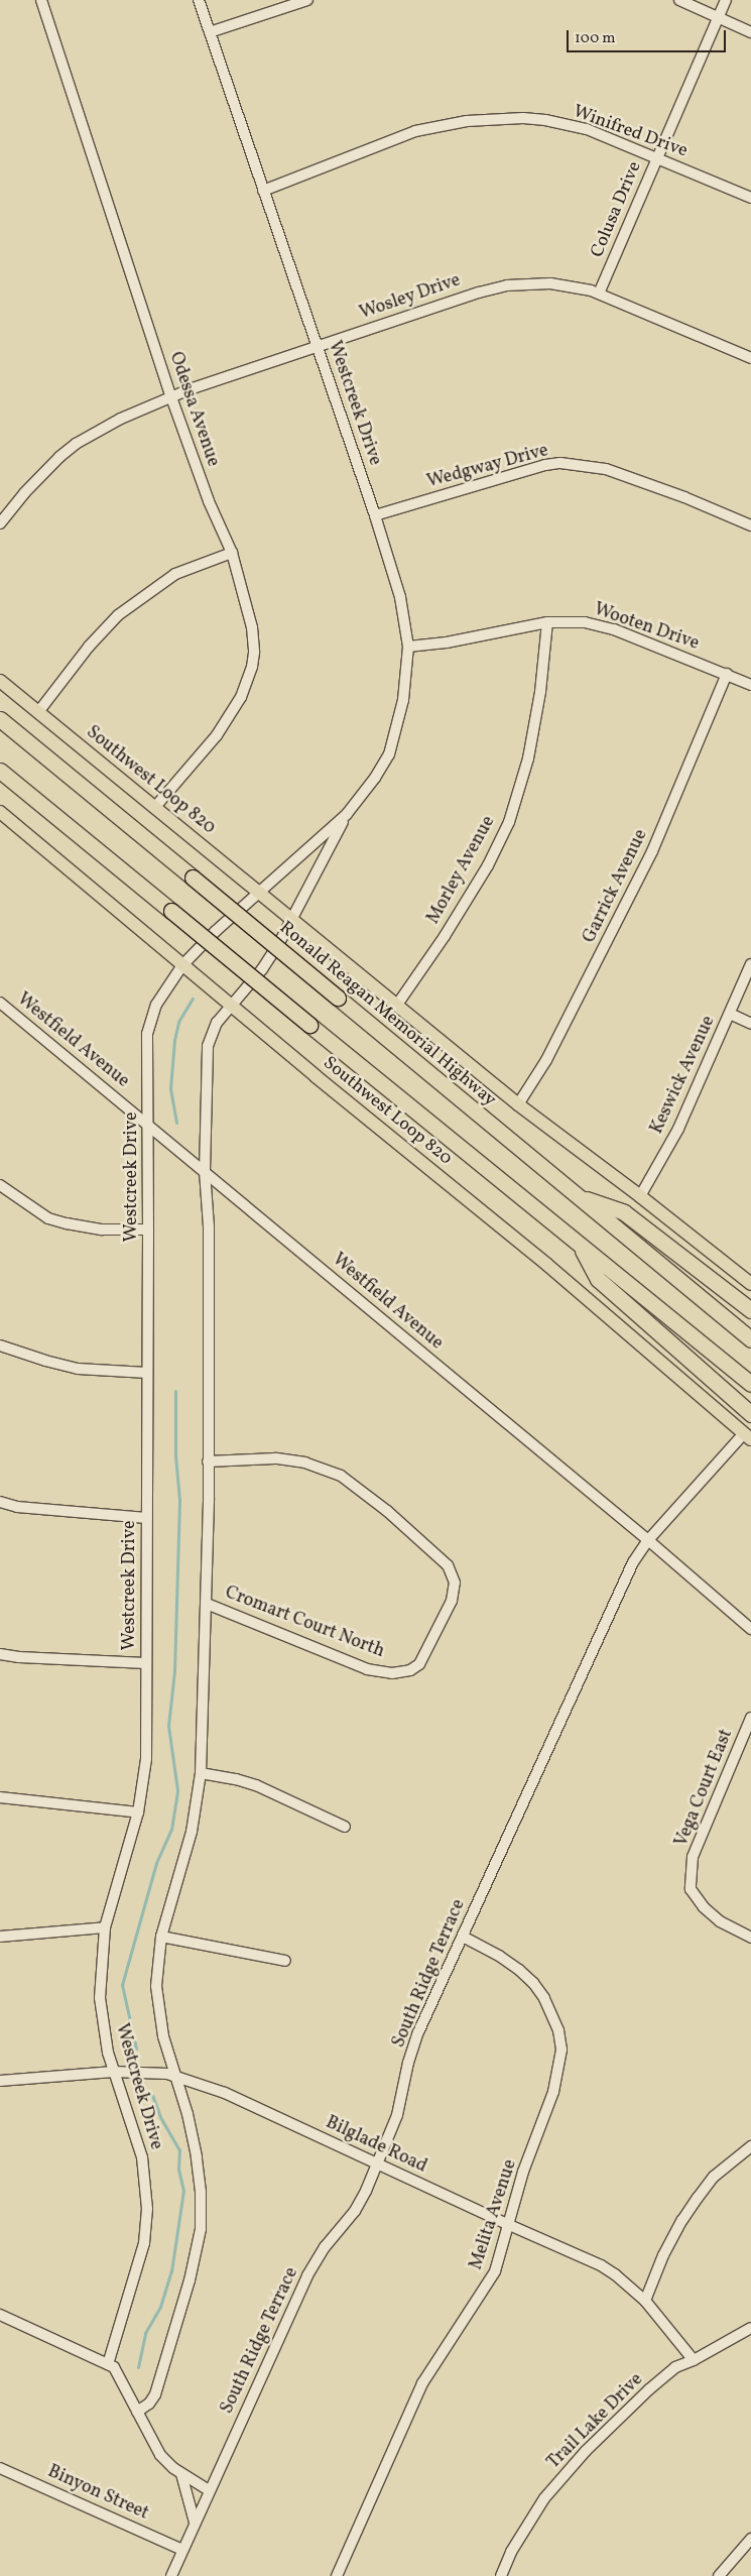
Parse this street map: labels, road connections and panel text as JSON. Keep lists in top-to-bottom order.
{
  "streets": {
    "highway": ["Ronald Reagan Memorial Highway"],
    "main road": ["Southwest Loop 820"],
    "street": [
      "Winifred Drive",
      "Colusa Drive",
      "Wosley Drive",
      "Westcreek Drive",
      "Odessa Avenue",
      "Wedgway Drive",
      "Wooten Drive",
      "Morley Avenue",
      "Garrick Avenue",
      "Westfield Avenue",
      "Keswick Avenue",
      "Cromart Court North",
      "Vega Court East",
      "South Ridge Terrace",
      "Bilglade Road",
      "Melita Avenue",
      "Trail Lake Drive",
      "Binyon Street"
    ]
  },
  "crossings": [
    ["Winifred Drive", "Colusa Drive"],
    ["Winifred Drive", "Westcreek Drive"],
    ["Colusa Drive", "Wosley Drive"],
    ["Wosley Drive", "Westcreek Drive"],
    ["Wosley Drive", "Odessa Avenue"],
    ["Westcreek Drive", "Wedgway Drive"],
    ["Westcreek Drive", "Wooten Drive"],
    ["Westcreek Drive", "Southwest Loop 820"],
    ["Westcreek Drive", "Westfield Avenue"],
    ["Westcreek Drive", "Cromart Court North"],
    ["Westcreek Drive", "Bilglade Road"],
    ["Odessa Avenue", "Southwest Loop 820"],
    ["Wooten Drive", "Morley Avenue"],
    ["Wooten Drive", "Garrick Avenue"],
    ["Southwest Loop 820", "Morley Avenue"],
    ["Southwest Loop 820", "Garrick Avenue"],
    ["Southwest Loop 820", "Keswick Avenue"],
    ["Southwest Loop 820", "South Ridge Terrace"],
    ["Westfield Avenue", "South Ridge Terrace"],
    ["South Ridge Terrace", "Bilglade Road"],
    ["South Ridge Terrace", "Melita Avenue"],
    ["South Ridge Terrace", "Binyon Street"],
    ["Bilglade Road", "Melita Avenue"],
    ["Bilglade Road", "Trail Lake Drive"]
  ],
  "scale_bar": "100 m"
}
